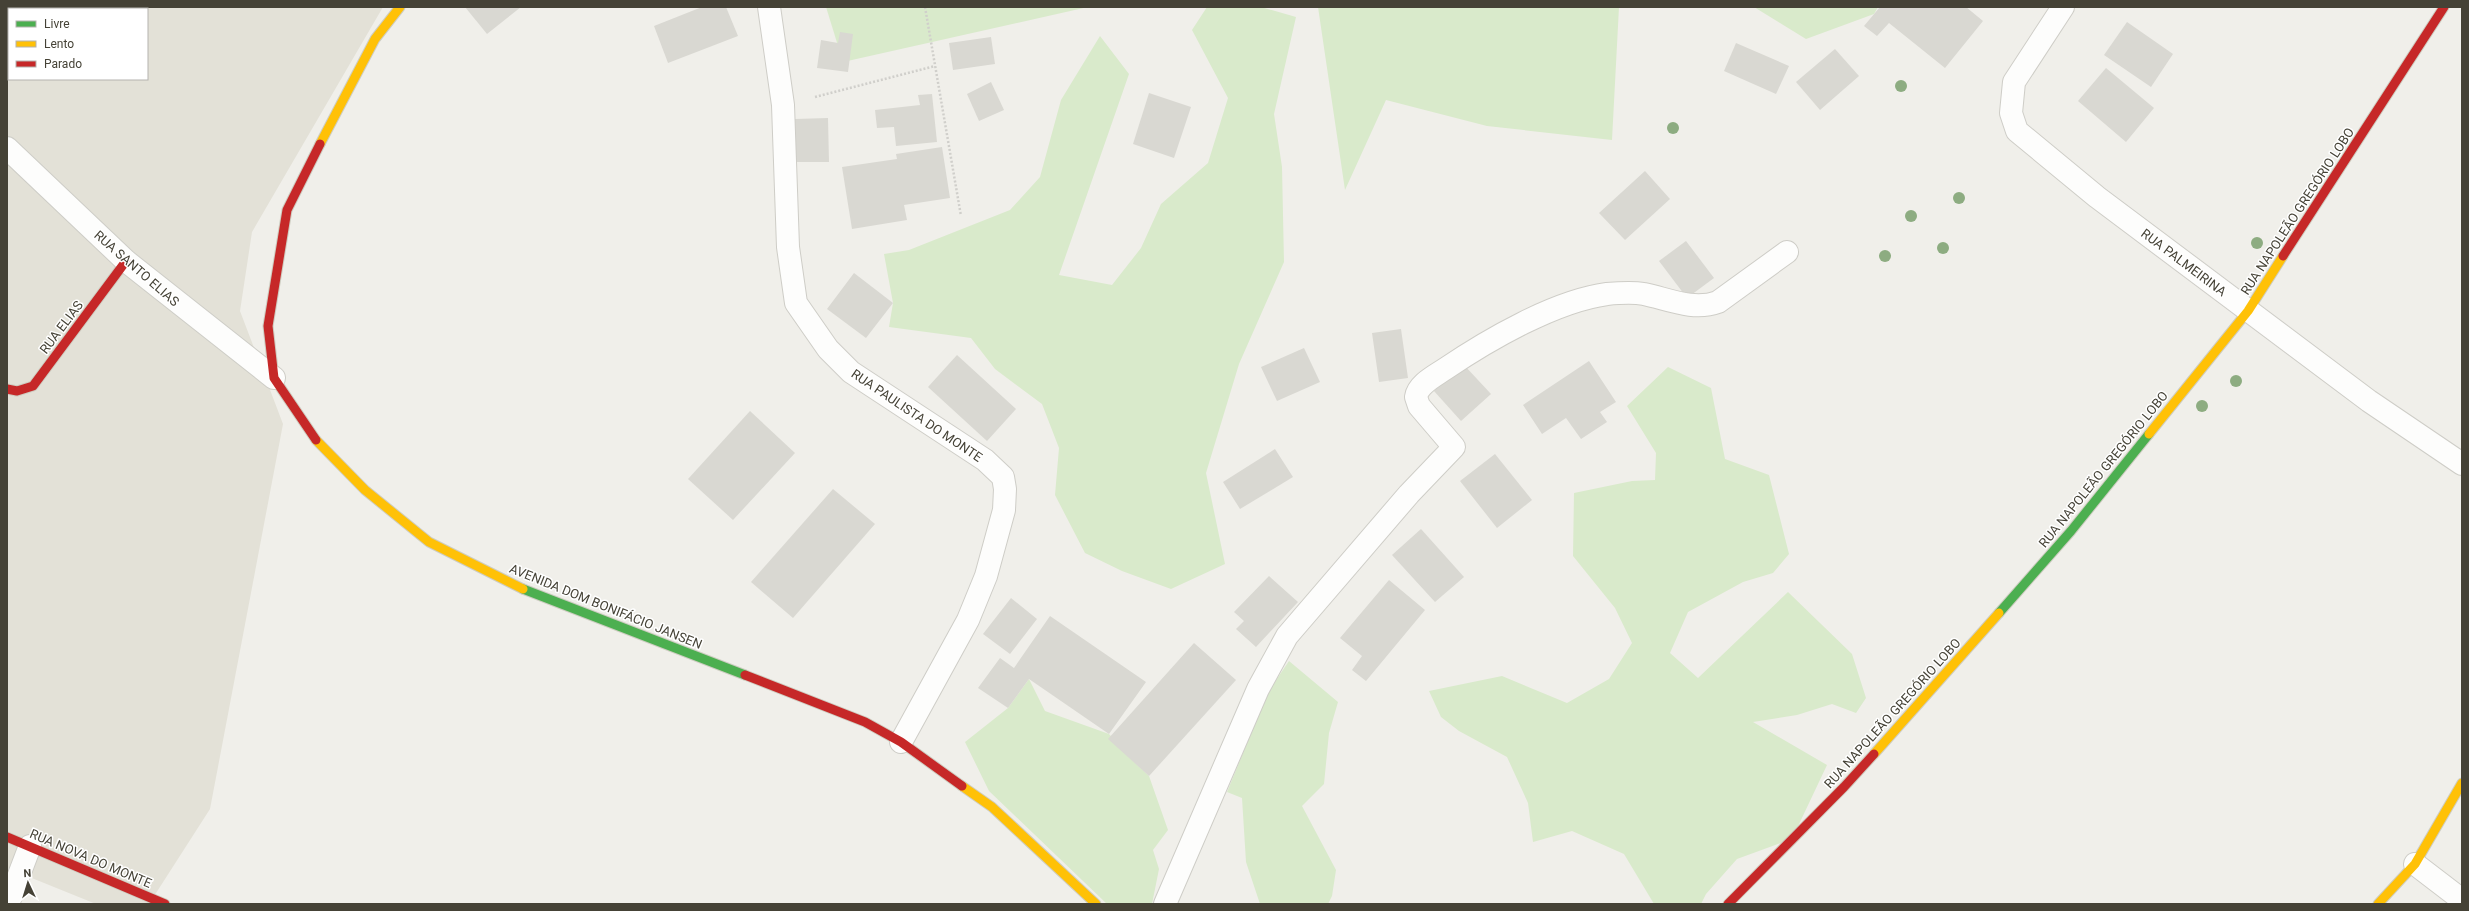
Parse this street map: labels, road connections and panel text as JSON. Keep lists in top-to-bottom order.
{
  "streets": {
    "street": [
      "RUA NAPOLEÃO GREGÓRIO LOBO",
      "RUA PALMEIRINA",
      "RUA SANTO ELIAS",
      "RUA ELIAS",
      "RUA PAULISTA DO MONTE",
      "AVENIDA DOM BONIFÁCIO JANSEN",
      "RUA NOVA DO MONTE"
    ]
  },
  "crossings": [
    ["RUA NAPOLEÃO GREGÓRIO LOBO", "RUA PALMEIRINA"],
    ["RUA SANTO ELIAS", "RUA ELIAS"],
    ["RUA SANTO ELIAS", "AVENIDA DOM BONIFÁCIO JANSEN"],
    ["RUA PAULISTA DO MONTE", "AVENIDA DOM BONIFÁCIO JANSEN"]
  ],
  "legend": ["Livre", "Lento", "Parado"],
  "north": "top"
}
